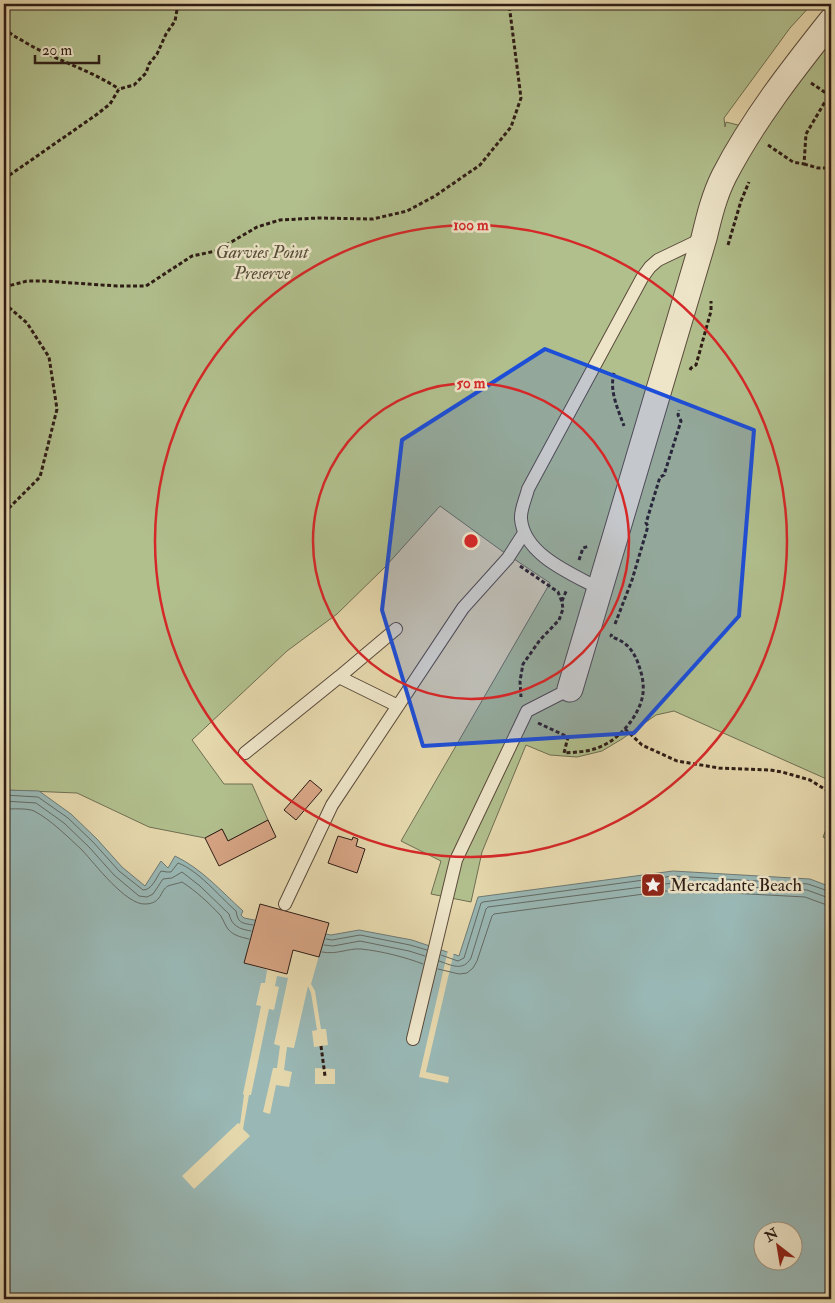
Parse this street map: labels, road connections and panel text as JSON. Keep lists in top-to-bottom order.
{
  "parks": ["Garvies Point Preserve"],
  "places": {
    "place": ["Mercadante Beach"]
  },
  "scale_bar": "20 m",
  "north": "top left",
  "rings": ["100 m", "50 m"]
}
